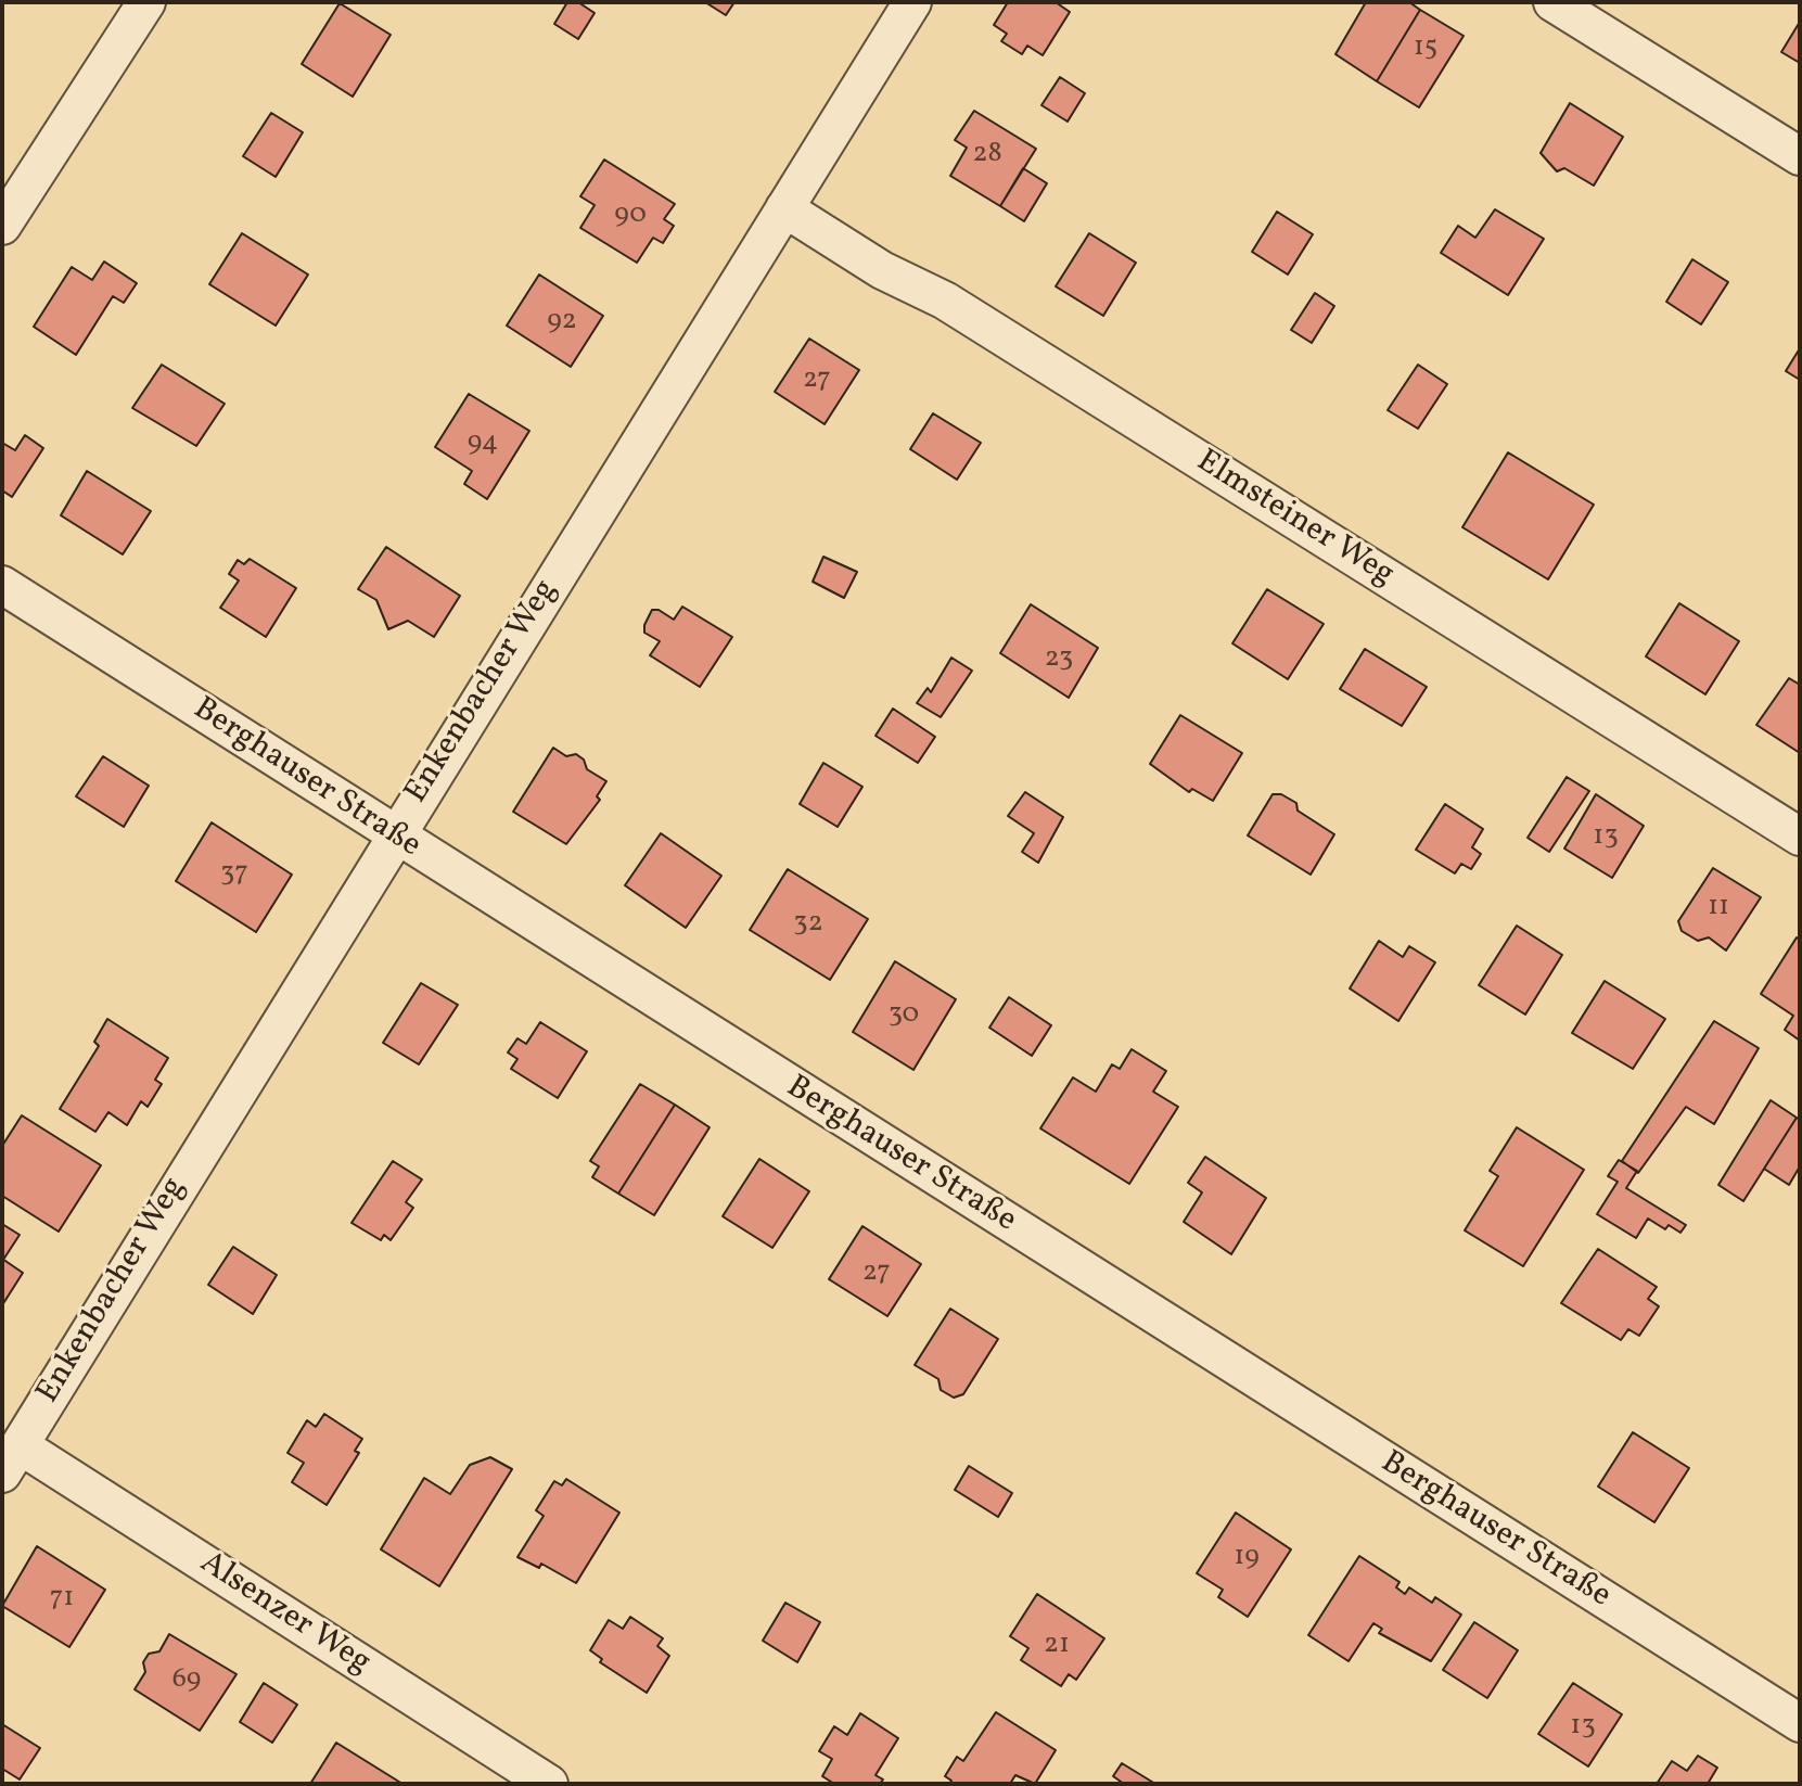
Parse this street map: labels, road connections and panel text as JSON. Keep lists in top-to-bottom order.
{
  "streets": {
    "street": [
      "Elmsteiner Weg",
      "Enkenbacher Weg",
      "Berghauser Straße",
      "Alsenzer Weg"
    ]
  },
  "crossings": [
    ["Elmsteiner Weg", "Enkenbacher Weg"],
    ["Enkenbacher Weg", "Berghauser Straße"],
    ["Enkenbacher Weg", "Alsenzer Weg"]
  ],
  "house_numbers": [
    "15",
    "28",
    "90",
    "92",
    "27",
    "94",
    "23",
    "13",
    "37",
    "11",
    "32",
    "30",
    "27",
    "19",
    "71",
    "21",
    "69",
    "13"
  ]
}
